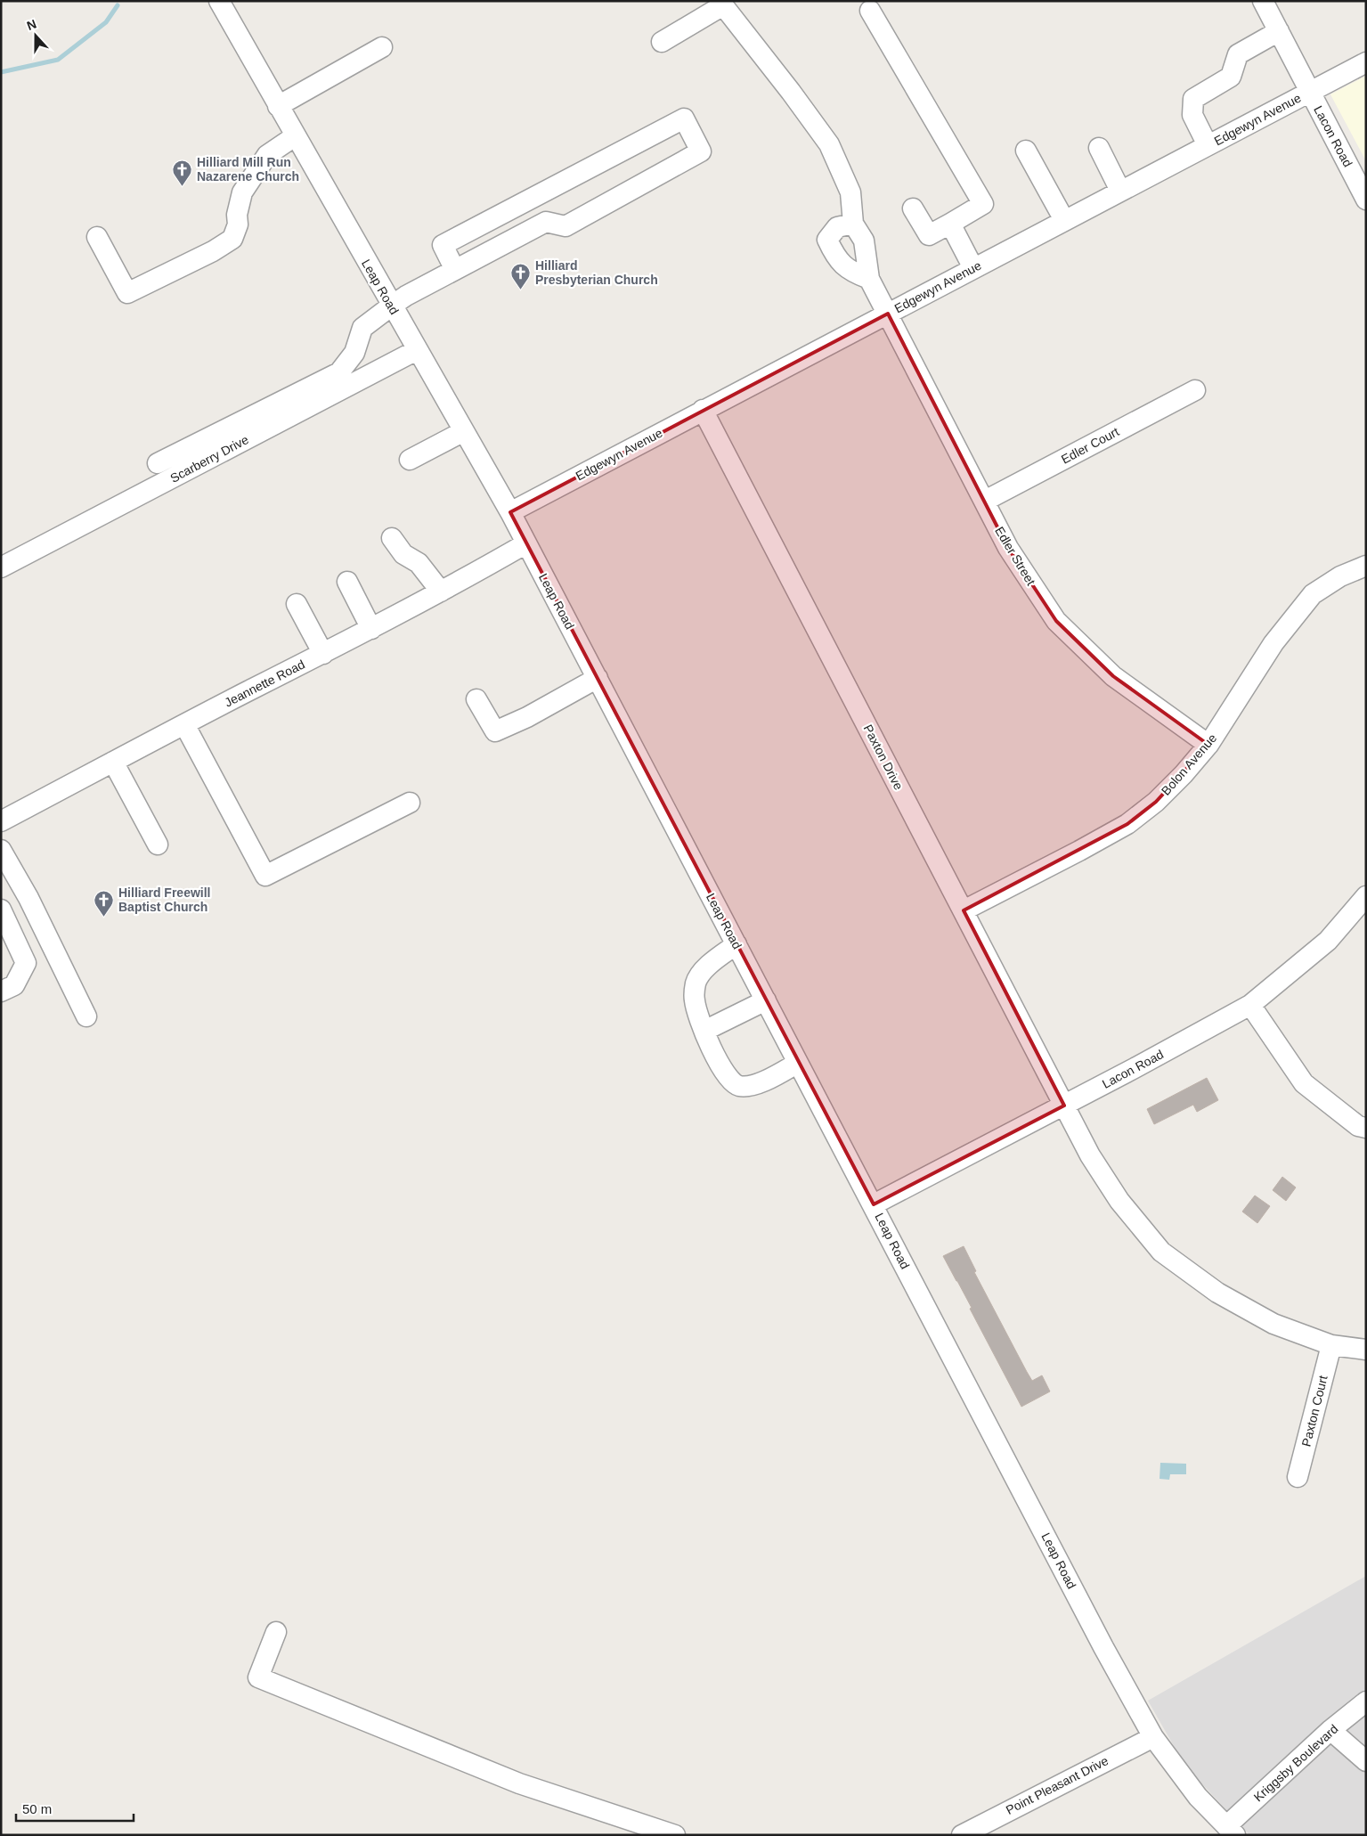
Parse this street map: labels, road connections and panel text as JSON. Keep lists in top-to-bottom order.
{
  "streets": {
    "street": [
      "Edgewyn Avenue",
      "Lacon Road",
      "Leap Road",
      "Edler Court",
      "Scarberry Drive",
      "Edler Street",
      "Jeannette Road",
      "Paxton Drive",
      "Bolon Avenue",
      "Paxton Court",
      "Kriggsby Boulevard",
      "Point Pleasant Drive"
    ]
  },
  "crossings": [
    ["Edgewyn Avenue", "Lacon Road"],
    ["Edgewyn Avenue", "Leap Road"],
    ["Edgewyn Avenue", "Edler Street"],
    ["Edgewyn Avenue", "Paxton Drive"],
    ["Lacon Road", "Leap Road"],
    ["Lacon Road", "Paxton Drive"],
    ["Leap Road", "Scarberry Drive"],
    ["Leap Road", "Jeannette Road"],
    ["Leap Road", "Kriggsby Boulevard"],
    ["Leap Road", "Point Pleasant Drive"],
    ["Edler Court", "Edler Street"],
    ["Edler Street", "Bolon Avenue"],
    ["Paxton Drive", "Bolon Avenue"],
    ["Paxton Drive", "Paxton Court"]
  ],
  "places": {
    "church": ["Hilliard Mill Run Nazarene Church", "Hilliard Presbyterian Church", "Hilliard Freewill Baptist Church"]
  },
  "scale_bar": "50 m",
  "north": "top"
}
